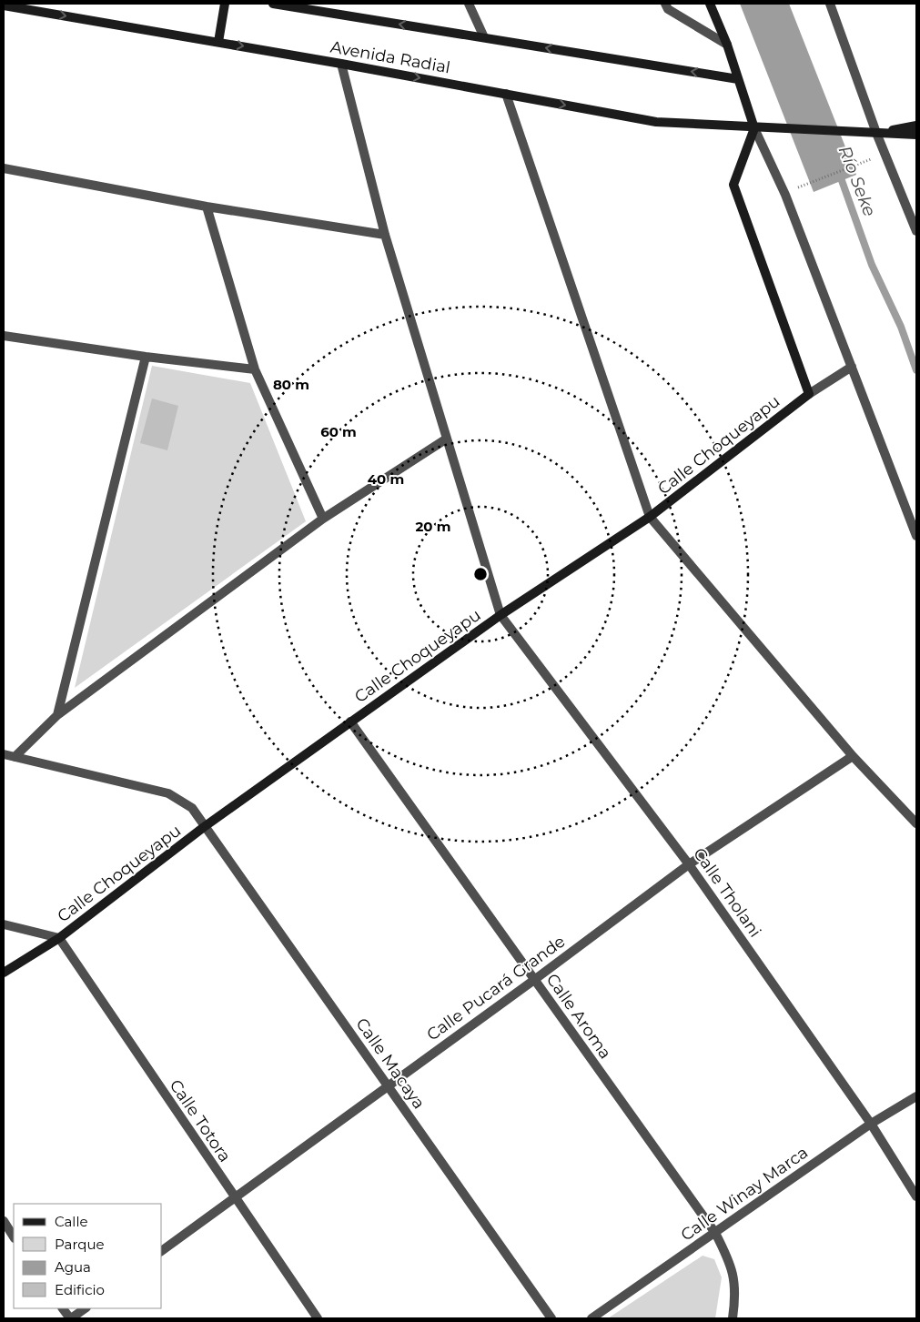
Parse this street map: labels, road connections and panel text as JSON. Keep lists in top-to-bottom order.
{
  "streets": {
    "street": [
      "Avenida Radial",
      "Calle Choqueyapu",
      "Calle Tholani",
      "Calle Pucará Grande",
      "Calle Aroma",
      "Calle Macaya",
      "Calle Totora",
      "Calle Winay Marca"
    ]
  },
  "crossings": [
    ["Calle Choqueyapu", "Calle Tholani"],
    ["Calle Choqueyapu", "Calle Aroma"],
    ["Calle Choqueyapu", "Calle Macaya"],
    ["Calle Choqueyapu", "Calle Totora"],
    ["Calle Tholani", "Calle Pucará Grande"],
    ["Calle Tholani", "Calle Winay Marca"],
    ["Calle Pucará Grande", "Calle Aroma"],
    ["Calle Pucará Grande", "Calle Macaya"],
    ["Calle Pucará Grande", "Calle Totora"],
    ["Calle Aroma", "Calle Winay Marca"]
  ],
  "water": ["Río Seke"],
  "legend": [
    "Calle",
    "Parque",
    "Agua",
    "Edificio"
  ],
  "rings": [
    "80 m",
    "60 m",
    "40 m",
    "20 m"
  ]
}
